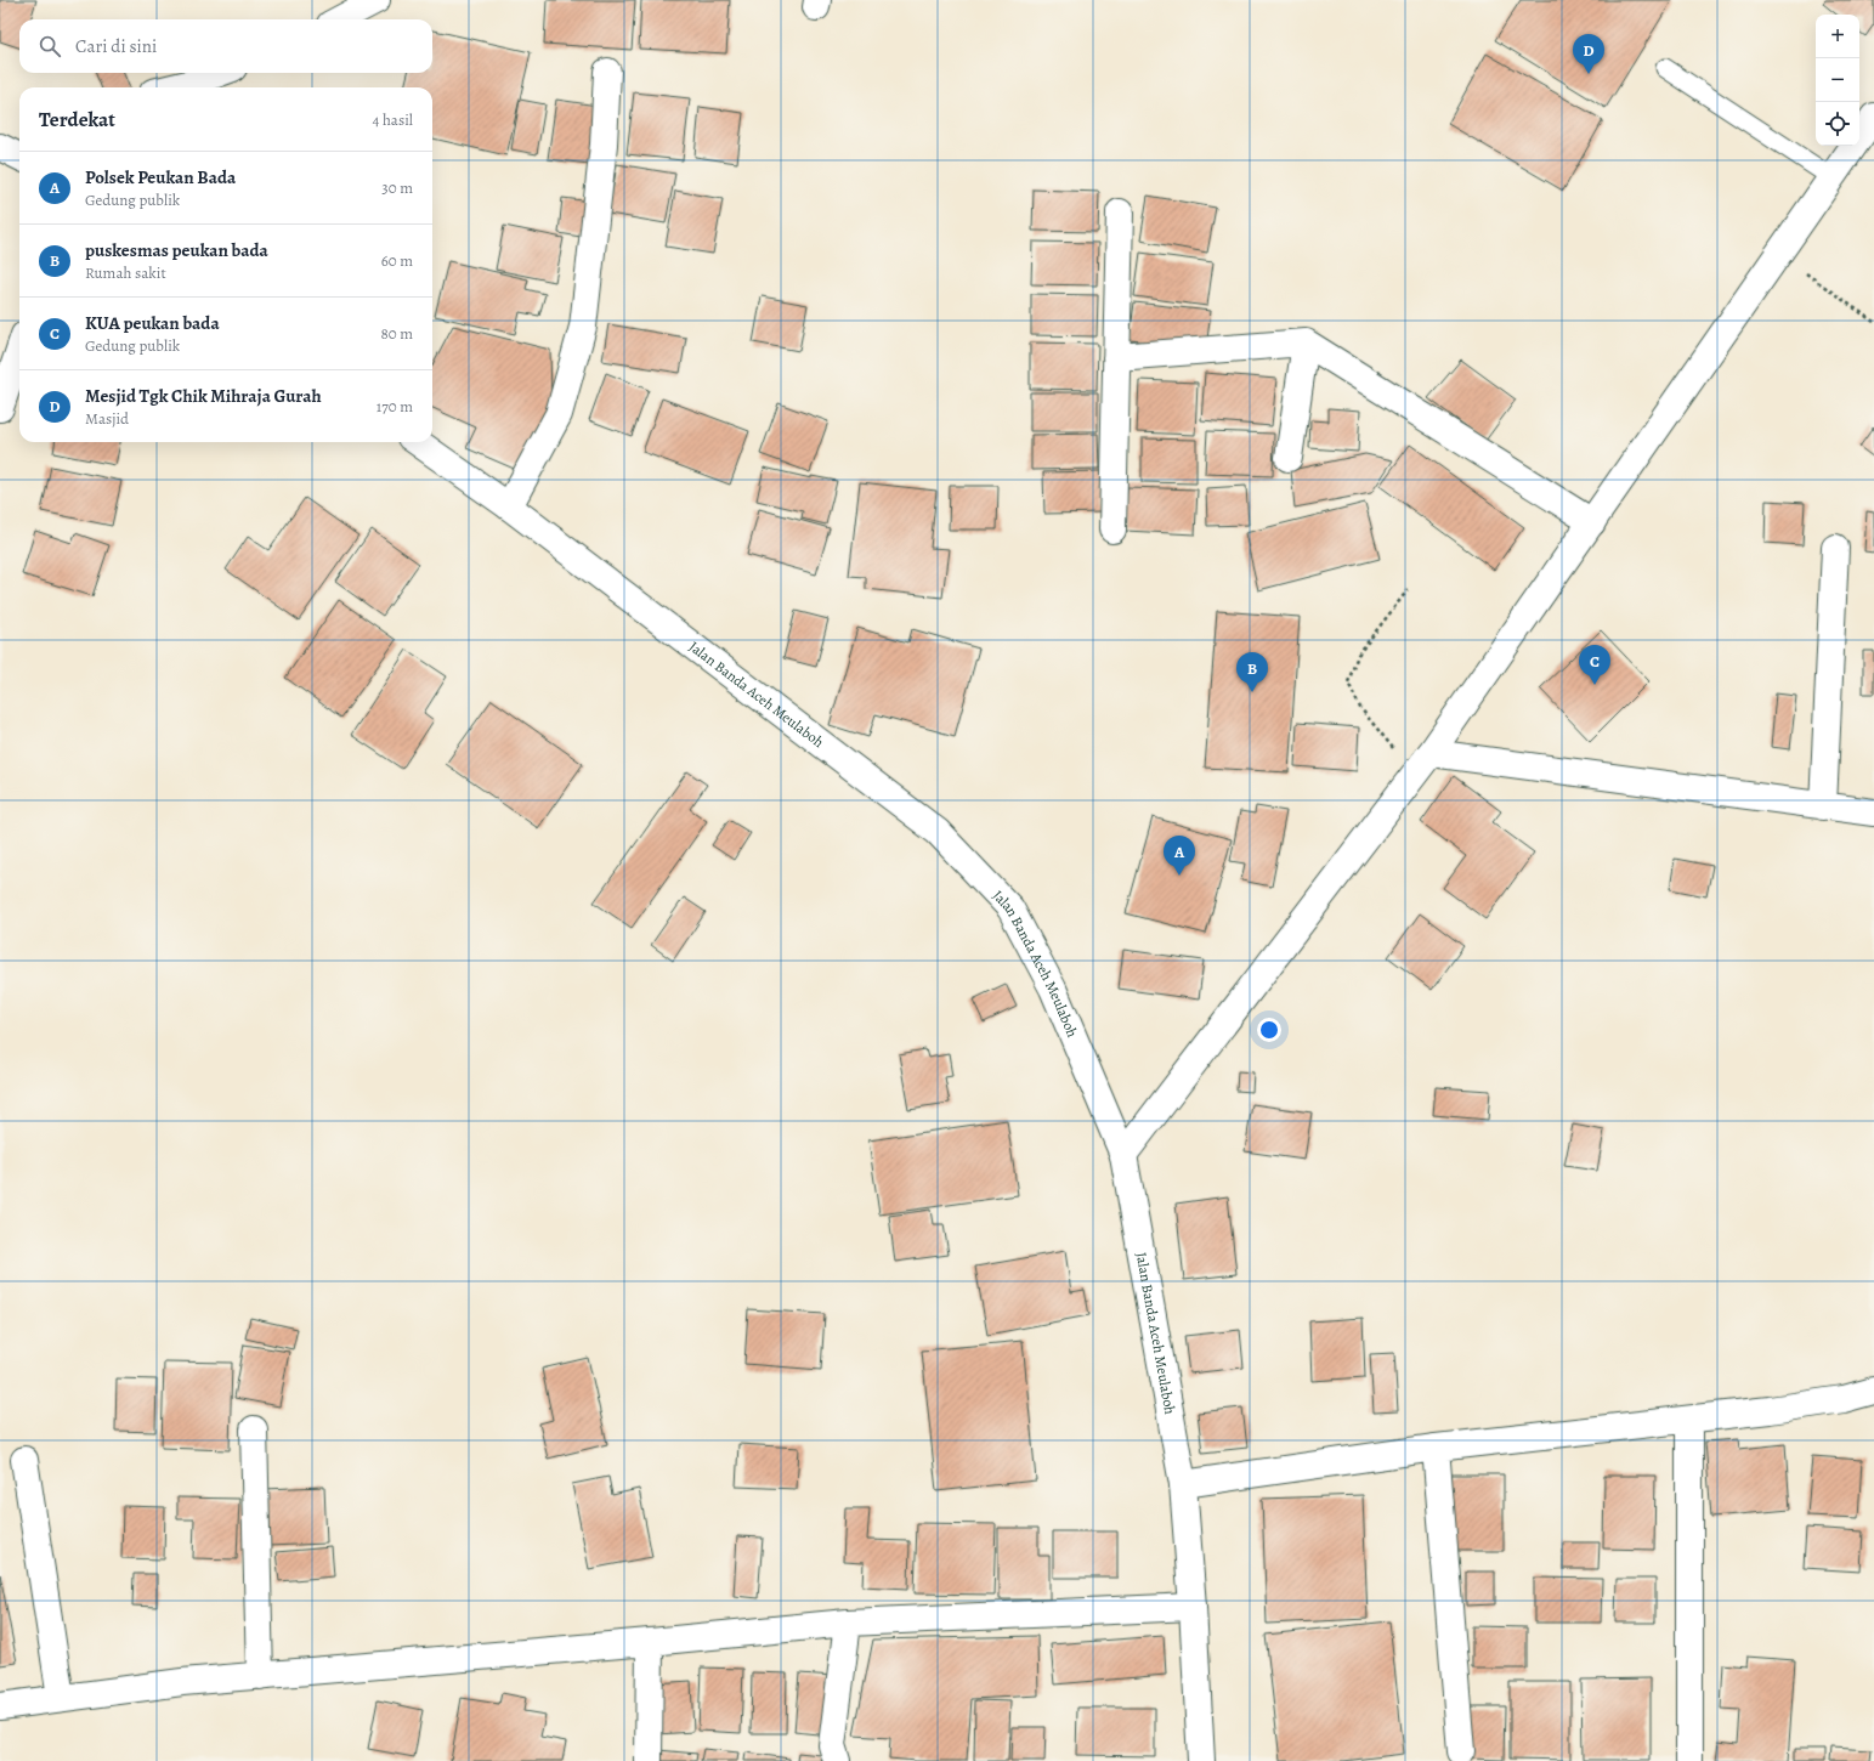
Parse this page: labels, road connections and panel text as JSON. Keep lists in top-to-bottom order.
{
  "streets": {
    "main road": ["Jalan Banda Aceh Meulaboh"]
  },
  "page": {
    "map_buttons": ["+", "−"],
    "search": "Cari di sini",
    "pins": [
      "D",
      "C",
      "B",
      "A"
    ],
    "heading": ["Terdekat", "4 hasil"],
    "list": [
      {
        "mark": "A",
        "name": "Polsek Peukan Bada",
        "note": "Gedung publik",
        "value": "30 m"
      },
      {
        "mark": "B",
        "name": "puskesmas peukan bada",
        "note": "Rumah sakit",
        "value": "60 m"
      },
      {
        "mark": "C",
        "name": "KUA peukan bada",
        "note": "Gedung publik",
        "value": "80 m"
      },
      {
        "mark": "D",
        "name": "Mesjid Tgk Chik Mihraja Gurah",
        "note": "Masjid",
        "value": "170 m"
      }
    ]
  }
}
